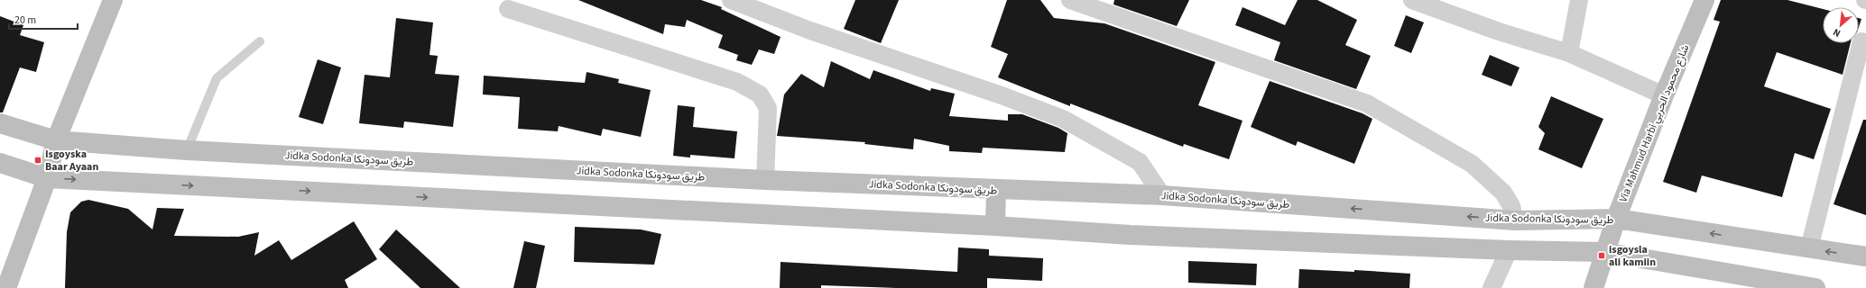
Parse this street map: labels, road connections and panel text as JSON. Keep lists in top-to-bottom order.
{
  "streets": {
    "main road": ["Via Mahmud Harbi شارع محمود الحربي", "Jidka Sodonka طريق سودونكا"]
  },
  "crossings": [
    ["Via Mahmud Harbi شارع محمود الحربي", "Jidka Sodonka طريق سودونكا"]
  ],
  "places": {
    "transit": ["Isgoyska Baar Ayaan", "isgoysla ali kamiin"]
  },
  "scale_bar": "20 m",
  "north": "bottom left"
}
